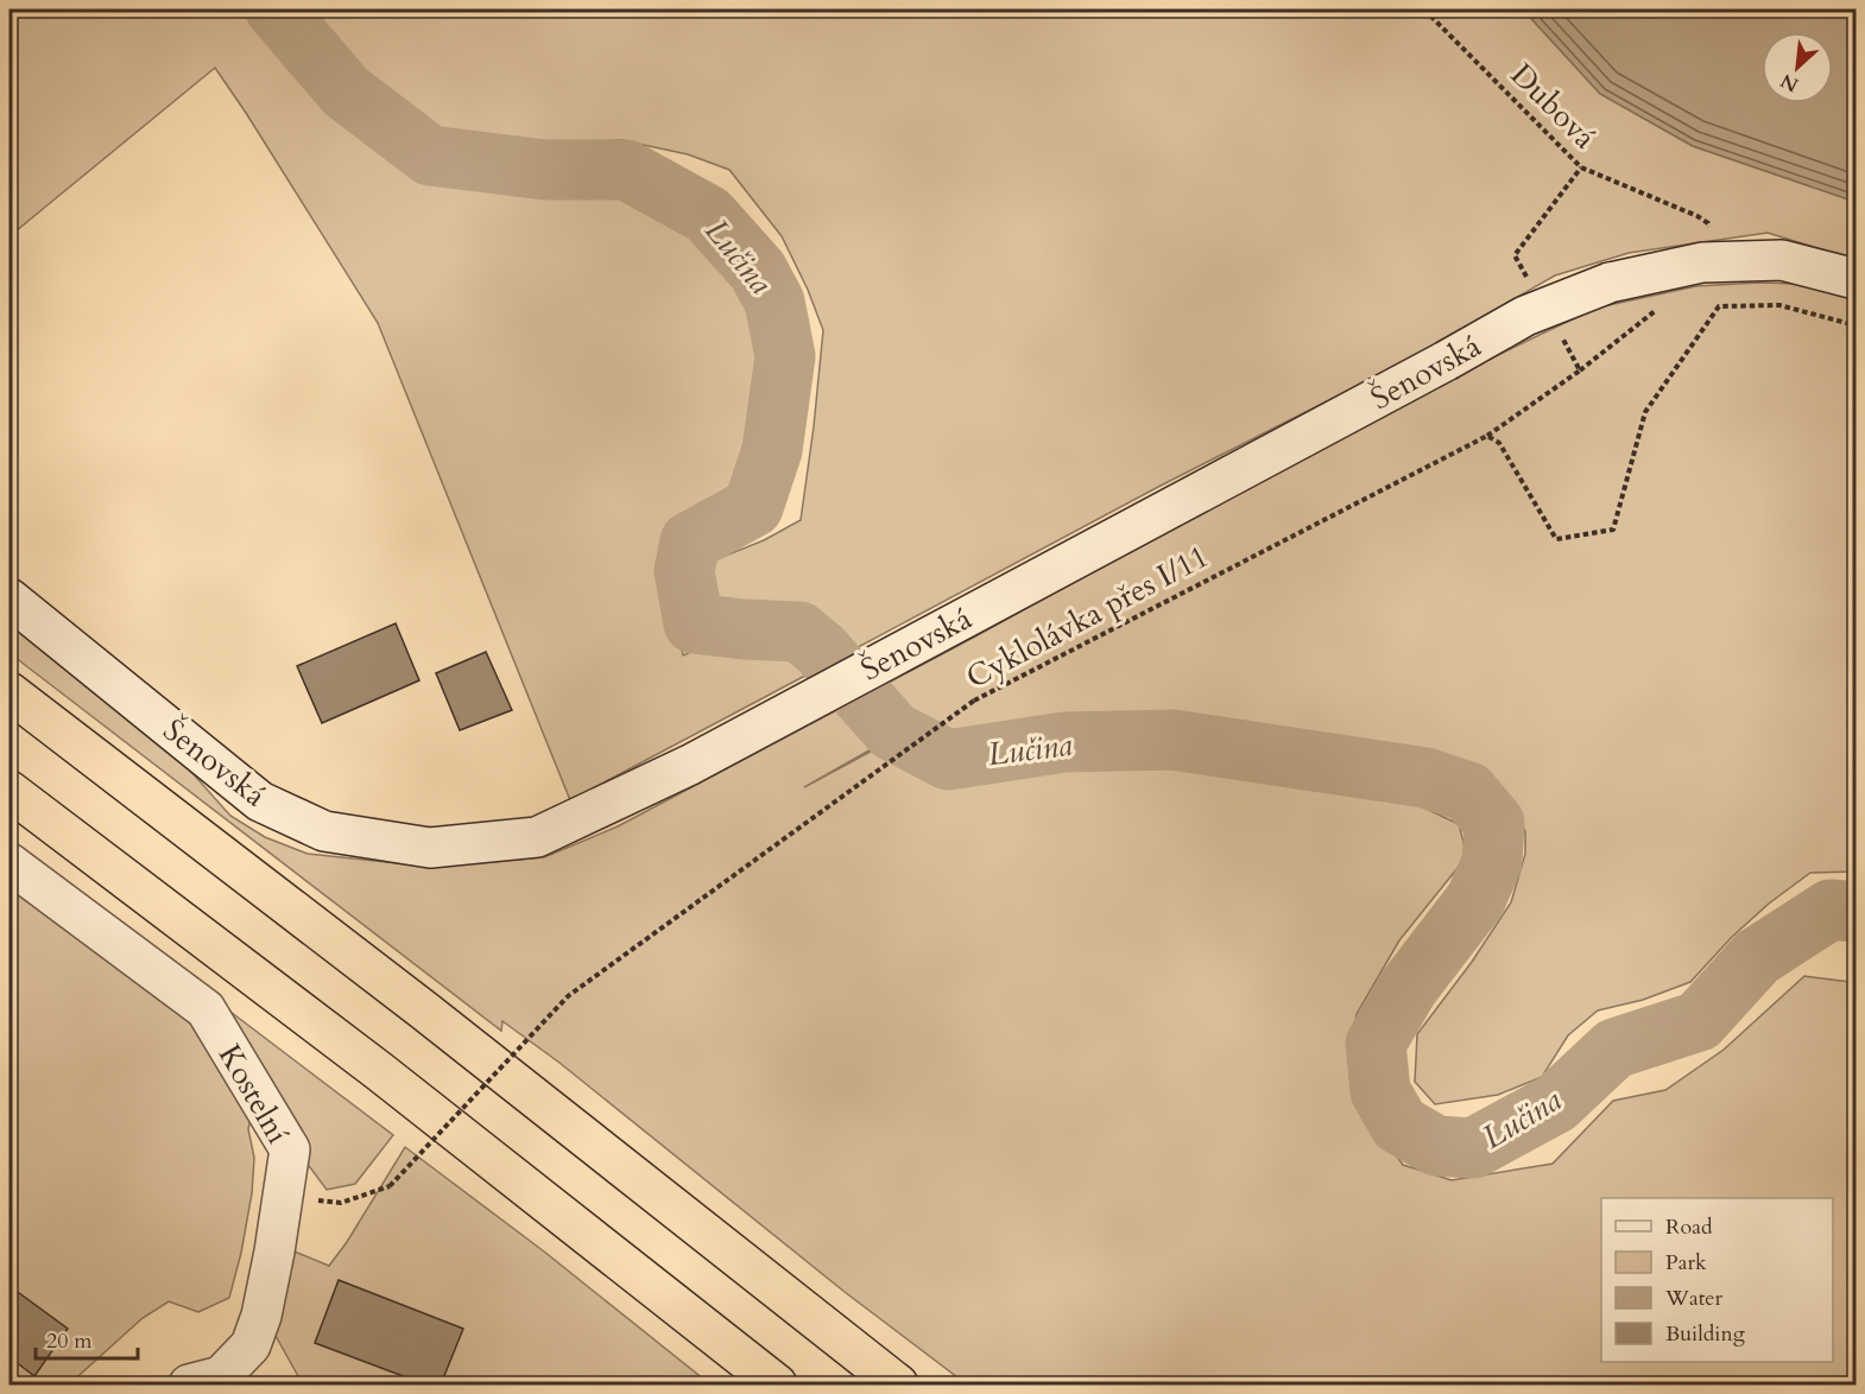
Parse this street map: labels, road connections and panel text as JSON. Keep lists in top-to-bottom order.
{
  "streets": {
    "main road": ["Šenovská", "Kostelní"],
    "path": ["Dubová", "Cyklolávka přes I/11"]
  },
  "crossings": [
    ["Cyklolávka přes I/11", "Kostelní"]
  ],
  "water": ["Lučina"],
  "legend": [
    "Road",
    "Park",
    "Water",
    "Building"
  ],
  "scale_bar": "20 m",
  "north": "bottom left"
}
